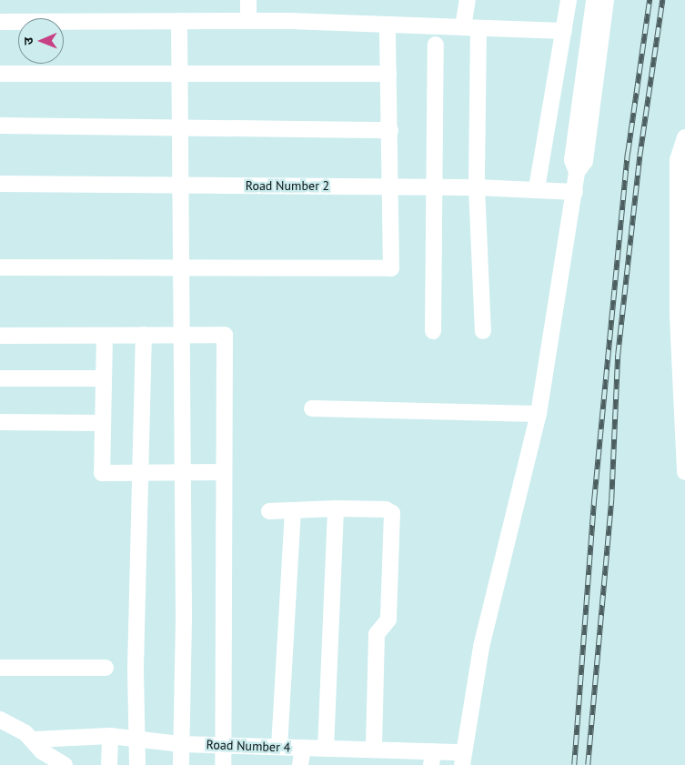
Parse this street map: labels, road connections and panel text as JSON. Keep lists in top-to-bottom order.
{
  "streets": {
    "street": ["Road Number 2", "Road Number 4"]
  },
  "north": "left"
}
